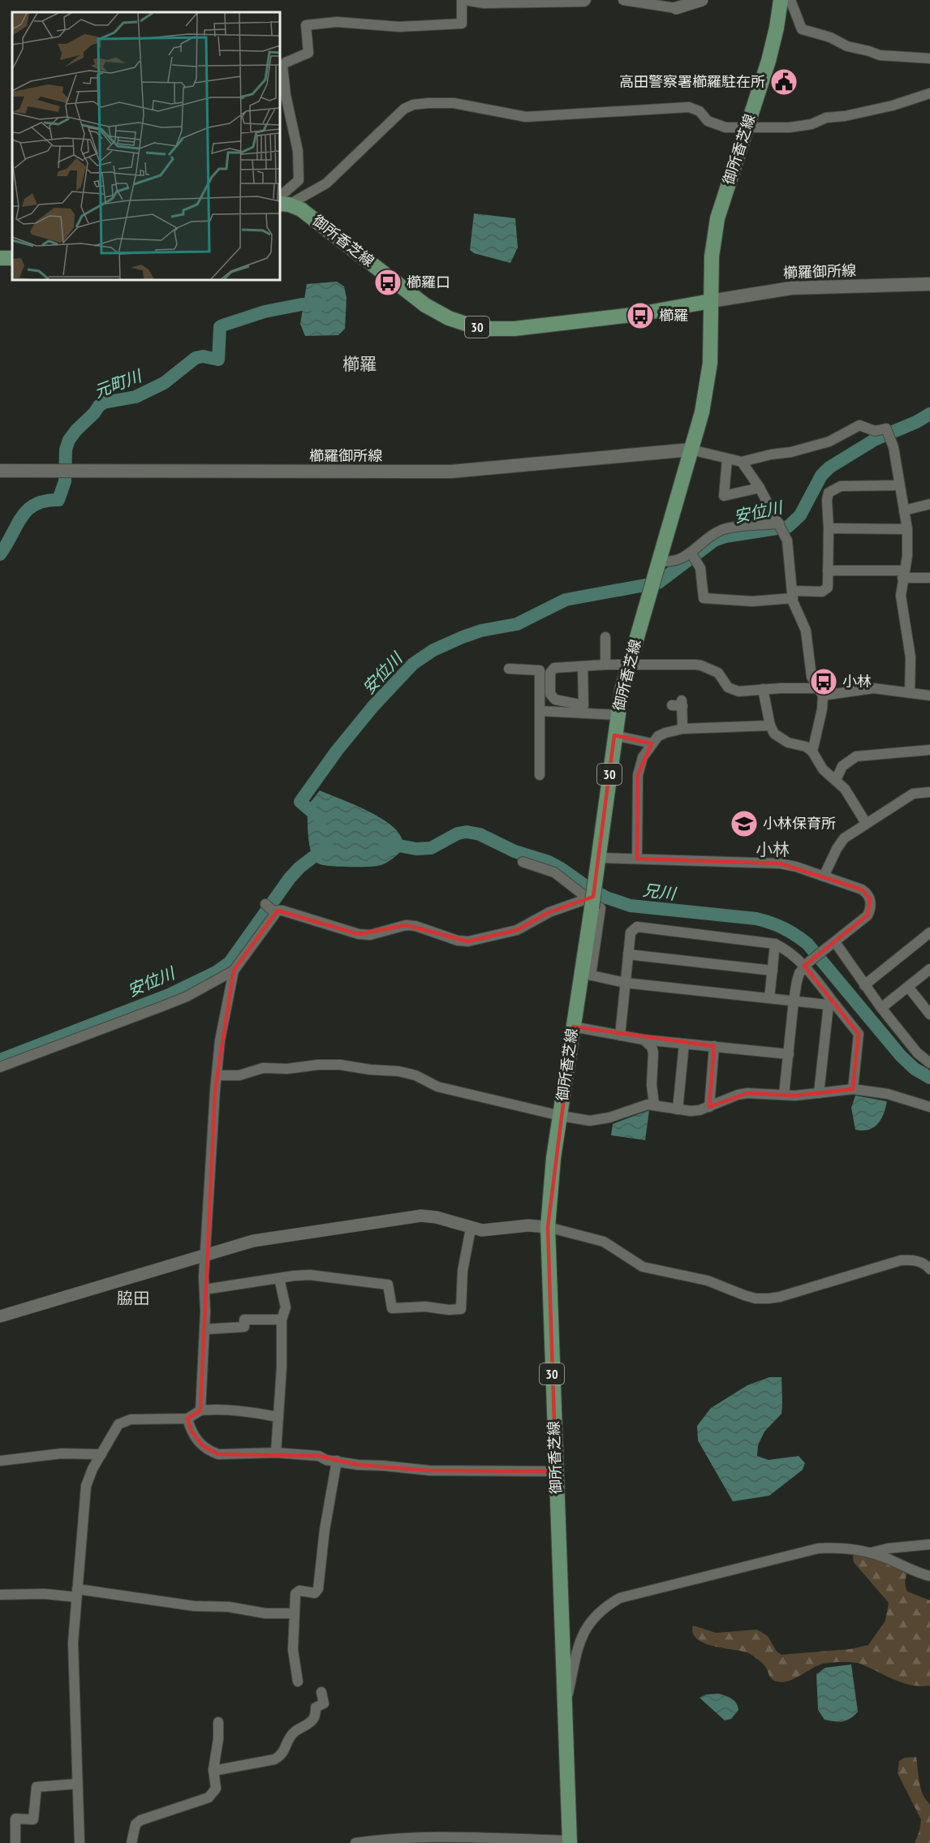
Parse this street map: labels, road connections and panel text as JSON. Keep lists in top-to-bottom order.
{
  "streets": {
    "main road": ["御所香芝線", "櫛羅御所線", "30"]
  },
  "crossings": [
    ["御所香芝線", "櫛羅御所線"]
  ],
  "districts": ["櫛羅", "小林", "脇田"],
  "water": ["元町川", "安位川", "兄川"],
  "places": {
    "public building": ["高田警察署櫛羅駐在所"],
    "bus stop": ["櫛羅口", "櫛羅", "小林"],
    "school or university": ["小林保育所"]
  }
}
